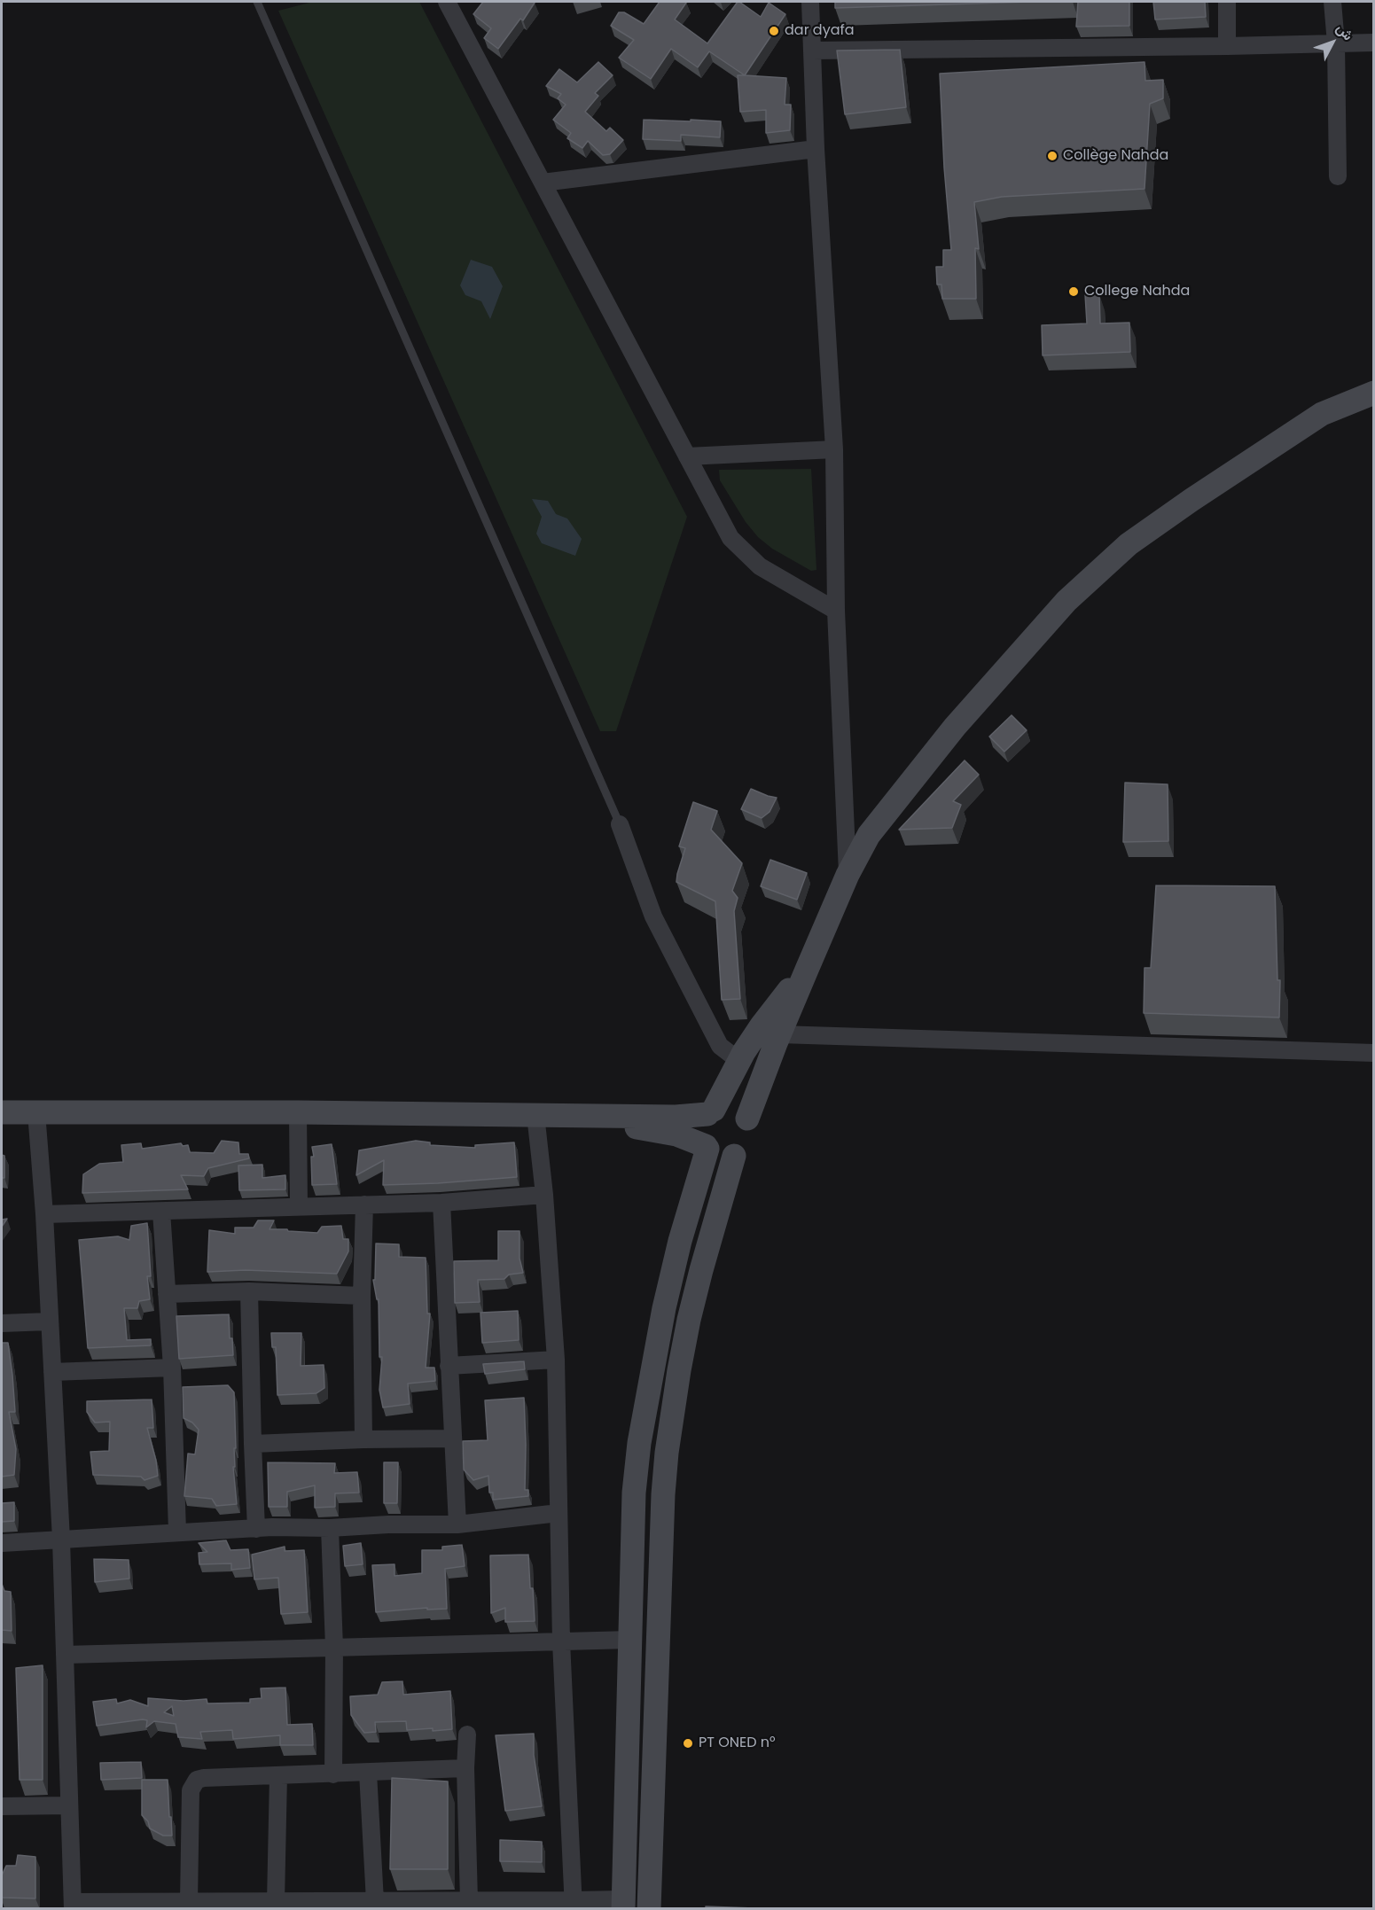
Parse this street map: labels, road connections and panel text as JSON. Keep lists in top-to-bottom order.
{
  "places": [
    "dar dyafa",
    "Collège Nahda",
    "College Nahda",
    "PT ONED n°"
  ],
  "north": "top right"
}
